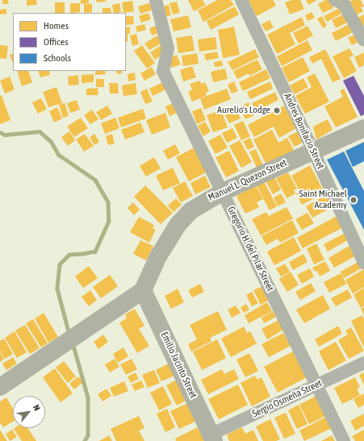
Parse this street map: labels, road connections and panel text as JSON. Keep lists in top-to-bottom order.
{
  "streets": {
    "main road": ["Manuel L. Quezon Street", "Emilio Jacinto Street"],
    "street": ["Andres Bonifacio Street", "Gregorio H. del Pilar Street", "Sergio Osmeña Street"]
  },
  "crossings": [
    ["Andres Bonifacio Street", "Manuel L. Quezon Street"],
    ["Manuel L. Quezon Street", "Gregorio H. del Pilar Street"],
    ["Manuel L. Quezon Street", "Emilio Jacinto Street"],
    ["Gregorio H. del Pilar Street", "Sergio Osmeña Street"],
    ["Emilio Jacinto Street", "Sergio Osmeña Street"]
  ],
  "places": ["Aurelio's Lodge", "Saint Michael Academy"],
  "legend": ["Homes", "Offices", "Schools"],
  "north": "top right"
}
